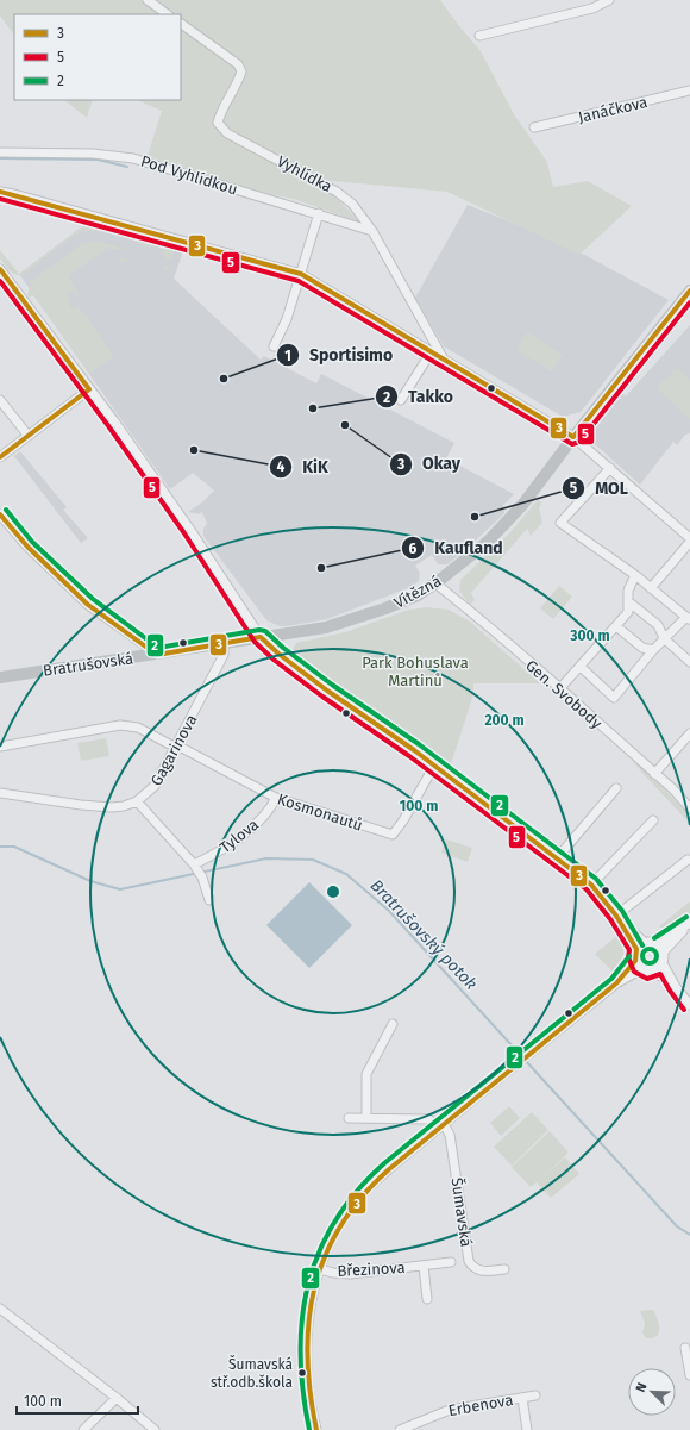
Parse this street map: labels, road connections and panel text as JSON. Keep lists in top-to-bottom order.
{
  "streets": {
    "main road": ["Vítězná", "Bratrušovská"],
    "street": [
      "Janáčkova",
      "Vyhlídka",
      "Pod Vyhlídkou",
      "Gen. Svobody",
      "Gagarinova",
      "Kosmonautů",
      "Tylova",
      "Šumavská",
      "Březinova",
      "Erbenova"
    ]
  },
  "crossings": [
    ["Vyhlídka", "Pod Vyhlídkou"],
    ["Vítězná", "Bratrušovská"],
    ["Vítězná", "Gen. Svobody"],
    ["Bratrušovská", "Gagarinova"],
    ["Gagarinova", "Kosmonautů"],
    ["Kosmonautů", "Tylova"]
  ],
  "water": ["Bratrušovský potok"],
  "parks": ["Park Bohuslava Martinů"],
  "places": [
    "Sportisimo",
    "Takko",
    "Okay",
    "KiK",
    "MOL",
    "Kaufland",
    "Šumavská stř.odb.škola"
  ],
  "lines": ["transit line 3", "transit line 5", "transit line 2"],
  "legend": ["3", "5", "2"],
  "scale_bar": "100 m",
  "north": "top left",
  "rings": ["300 m", "200 m", "100 m"]
}
